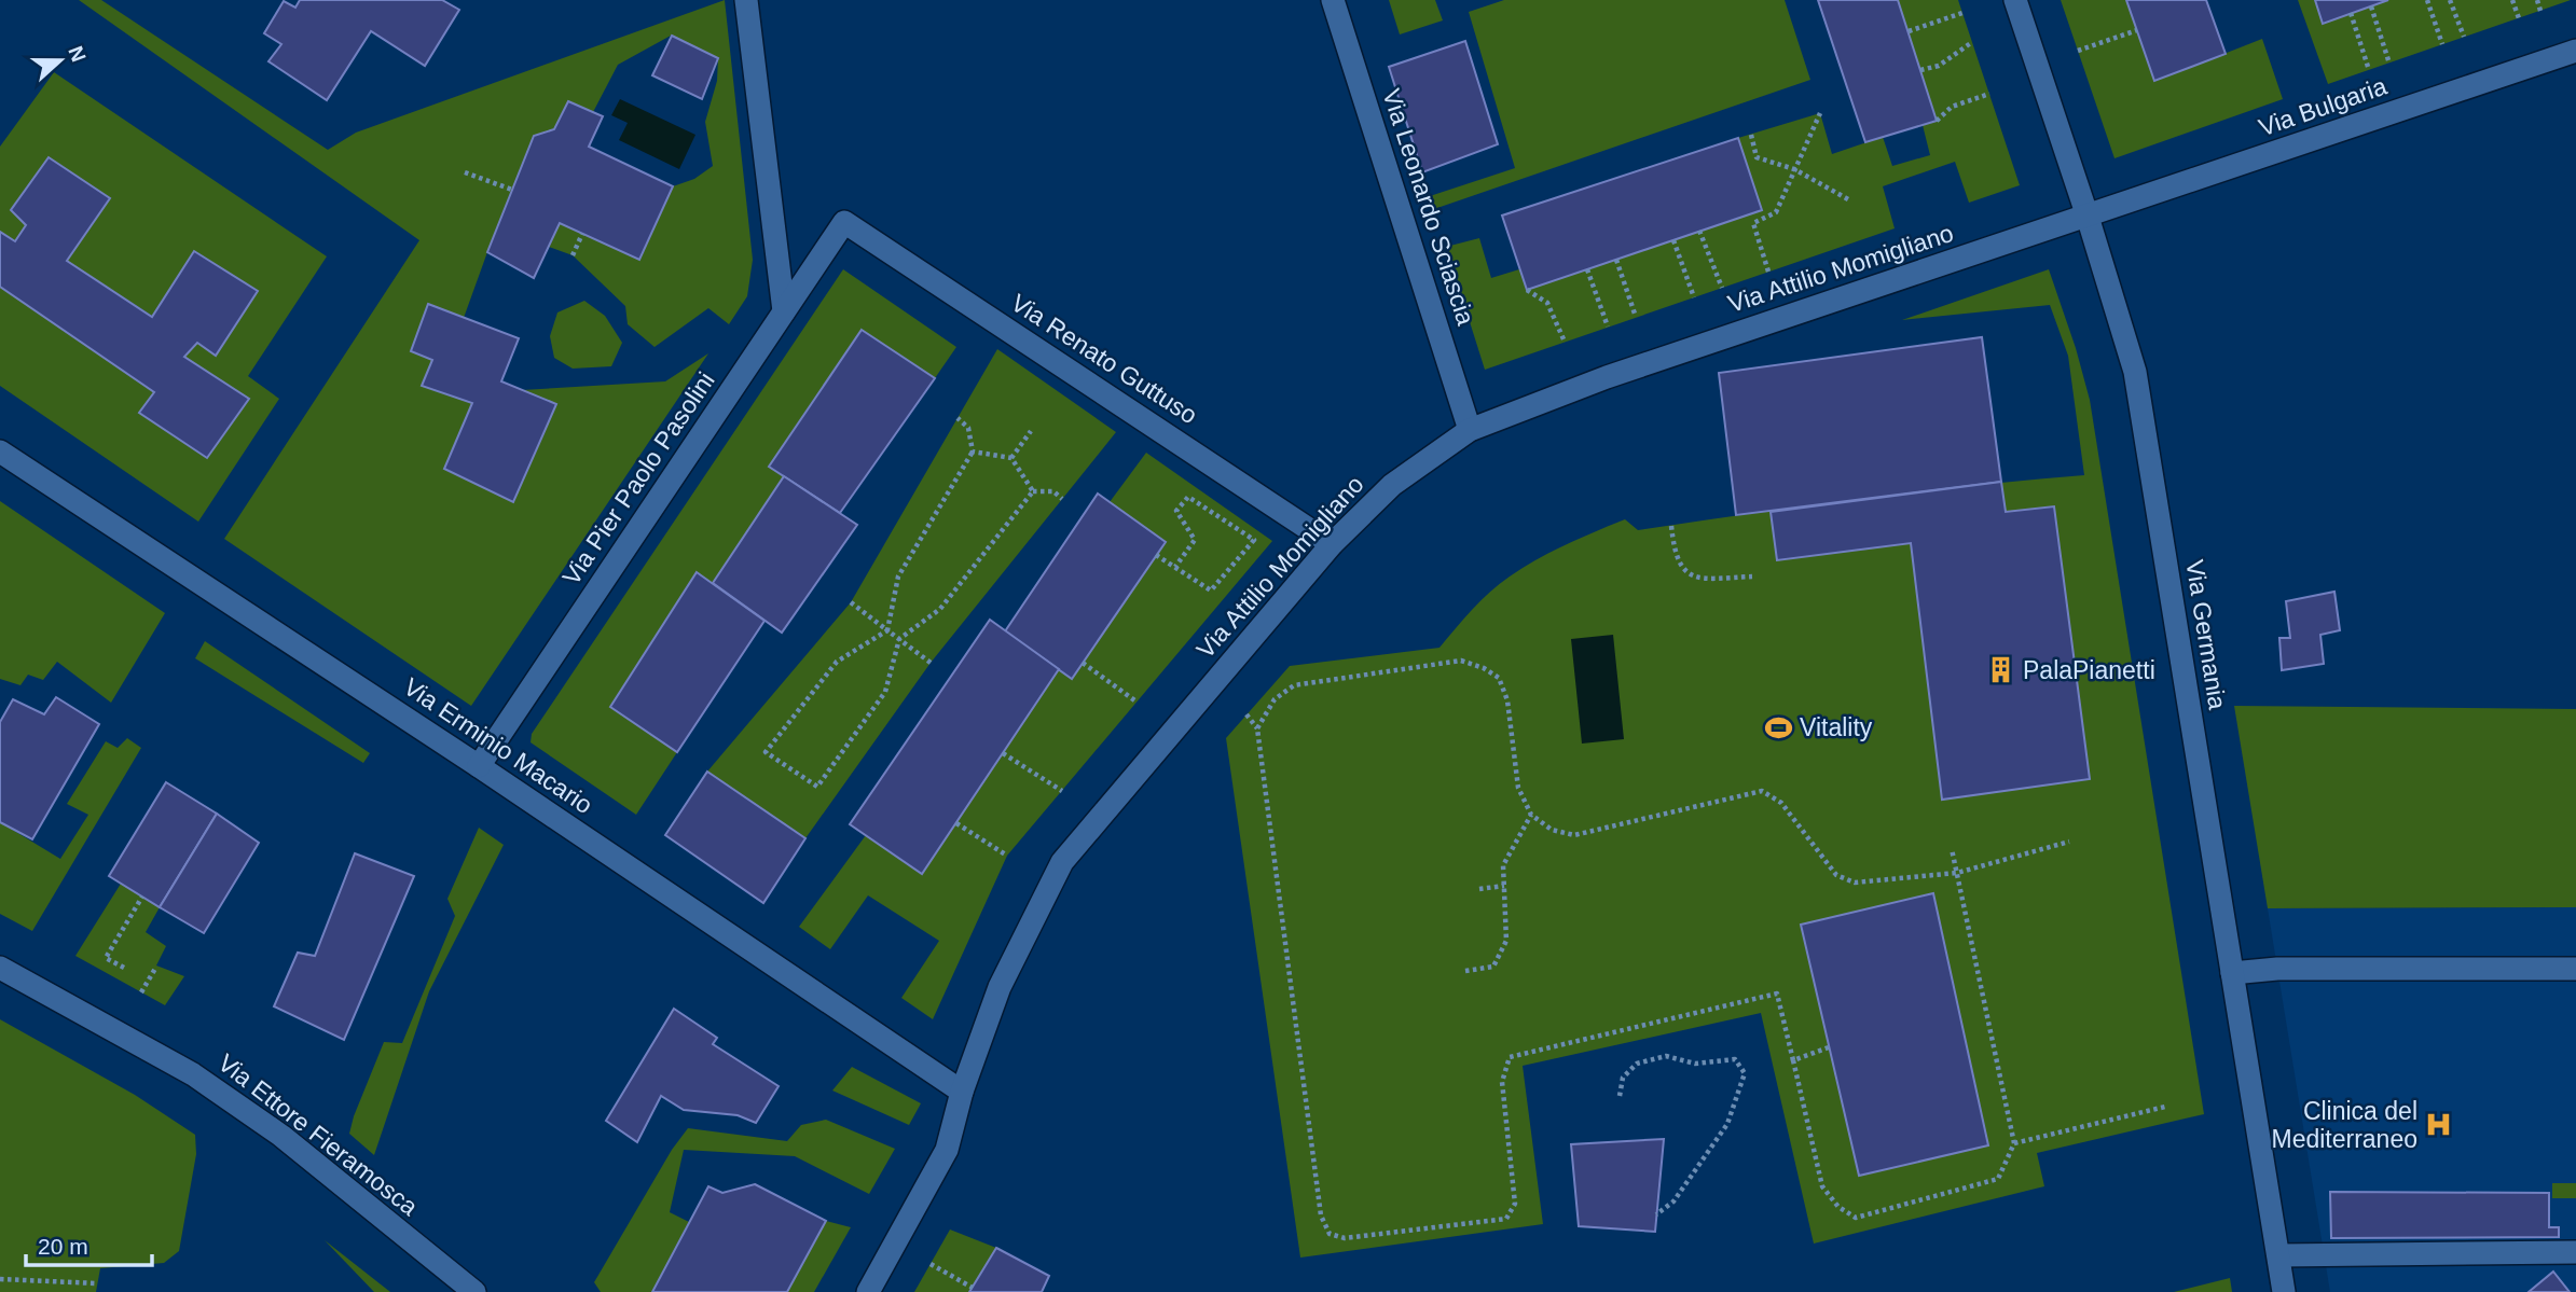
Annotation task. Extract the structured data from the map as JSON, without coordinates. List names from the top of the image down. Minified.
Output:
{"streets":{"street":["Via Bulgaria","Via Leonardo Sciascia","Via Attilio Momigliano","Via Renato Guttuso","Via Pier Paolo Pasolini","Via Germania","Via Erminio Macario","Via Ettore Fieramosca"]},"crossings":[["Via Bulgaria","Via Attilio Momigliano"],["Via Bulgaria","Via Germania"],["Via Leonardo Sciascia","Via Attilio Momigliano"],["Via Attilio Momigliano","Via Renato Guttuso"],["Via Attilio Momigliano","Via Germania"],["Via Attilio Momigliano","Via Erminio Macario"],["Via Renato Guttuso","Via Pier Paolo Pasolini"],["Via Pier Paolo Pasolini","Via Erminio Macario"]],"places":{"building":["PalaPianetti"],"sports":["Vitality"],"hospital":["Clinica del Mediterraneo"]},"scale_bar":"20 m","north":"right"}
